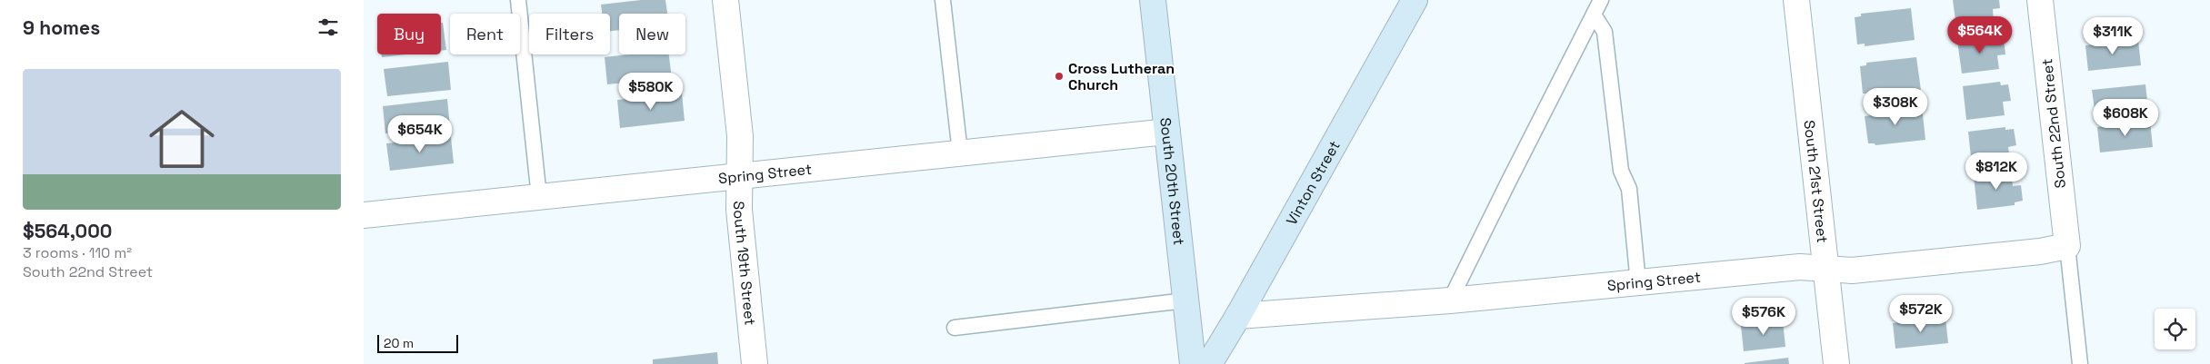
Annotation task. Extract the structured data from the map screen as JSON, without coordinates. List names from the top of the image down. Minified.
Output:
{"streets":{"main road":["South 20th Street","Vinton Street"],"street":["South 22nd Street","Spring Street","South 21st Street","South 19th Street"]},"crossings":[["South 22nd Street","Spring Street"],["Spring Street","South 21st Street"],["Spring Street","South 20th Street"],["Spring Street","Vinton Street"],["Spring Street","South 19th Street"]],"places":["Cross Lutheran Church"],"scale_bar":"20 m","page":{"heading":"9 homes","chip":["Buy","Rent","Filters","New"],"price":["$564K","$311K","$580K","$308K","$608K","$654K","$812K","$572K","$576K"],"list":[{"name":"$564,000","note":"3 rooms · 110 m² · South 22nd Street"}],"scale":"20 m"}}
